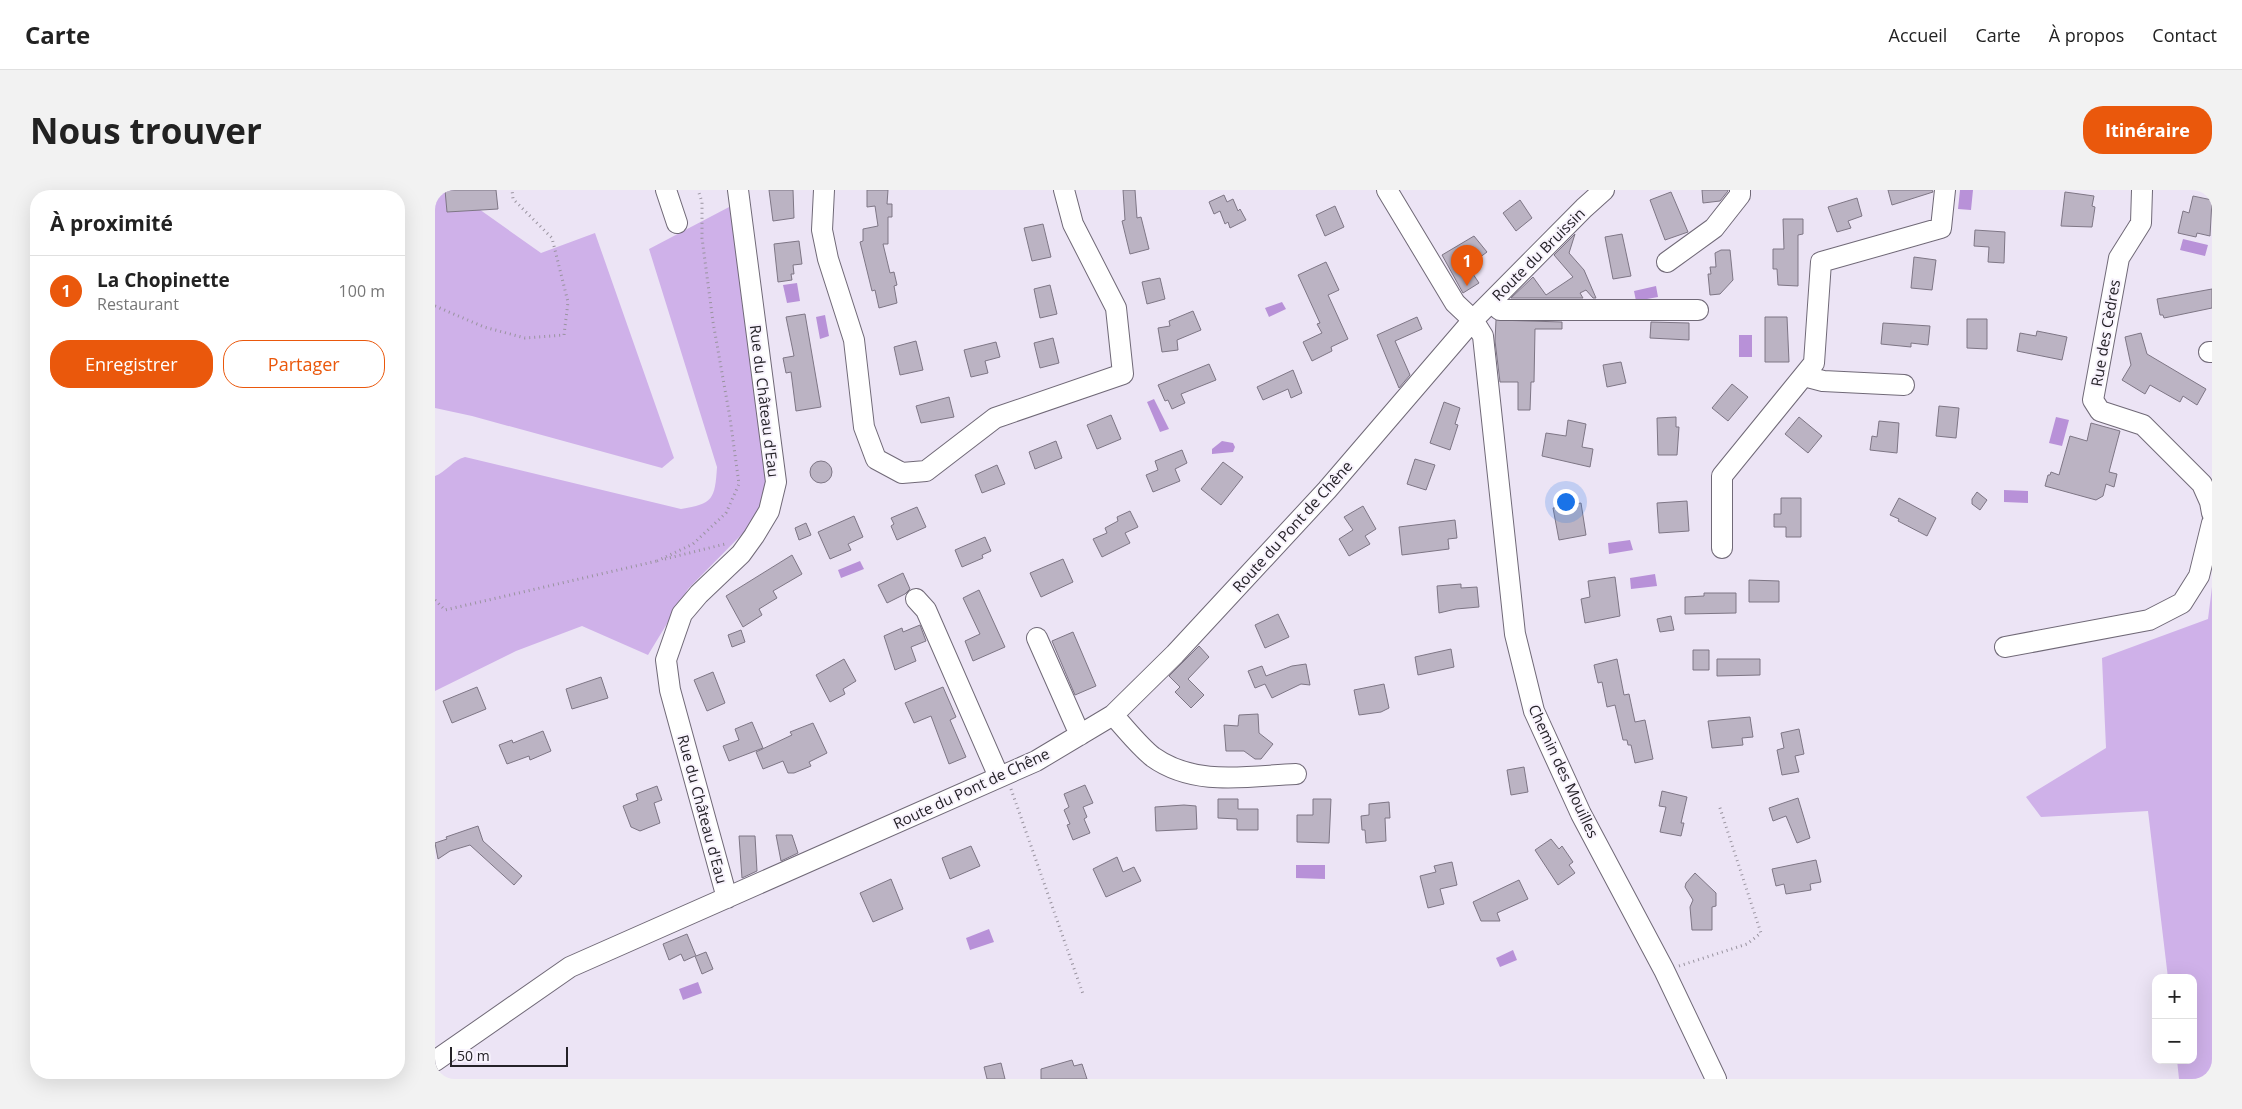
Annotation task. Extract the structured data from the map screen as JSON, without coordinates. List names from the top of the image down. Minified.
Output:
{"streets":{"street":["Route du Bruissin","Rue des Cèdres","Rue du Château d'Eau","Route du Pont de Chêne","Chemin des Mouilles"]},"crossings":[["Route du Bruissin","Route du Pont de Chêne"],["Route du Bruissin","Chemin des Mouilles"],["Rue du Château d'Eau","Route du Pont de Chêne"],["Route du Pont de Chêne","Chemin des Mouilles"]],"scale_bar":"50 m","page":{"header":"Carte","nav":["Accueil","Carte","À propos","Contact"],"buttons":["Itinéraire",["Enregistrer","Partager"]],"title":"Nous trouver","heading":"À proximité","pins":"1","list":[{"mark":"1","name":"La Chopinette","note":"Restaurant","value":"100 m"}],"map_buttons":["+","−"],"scale":"50 m"}}
